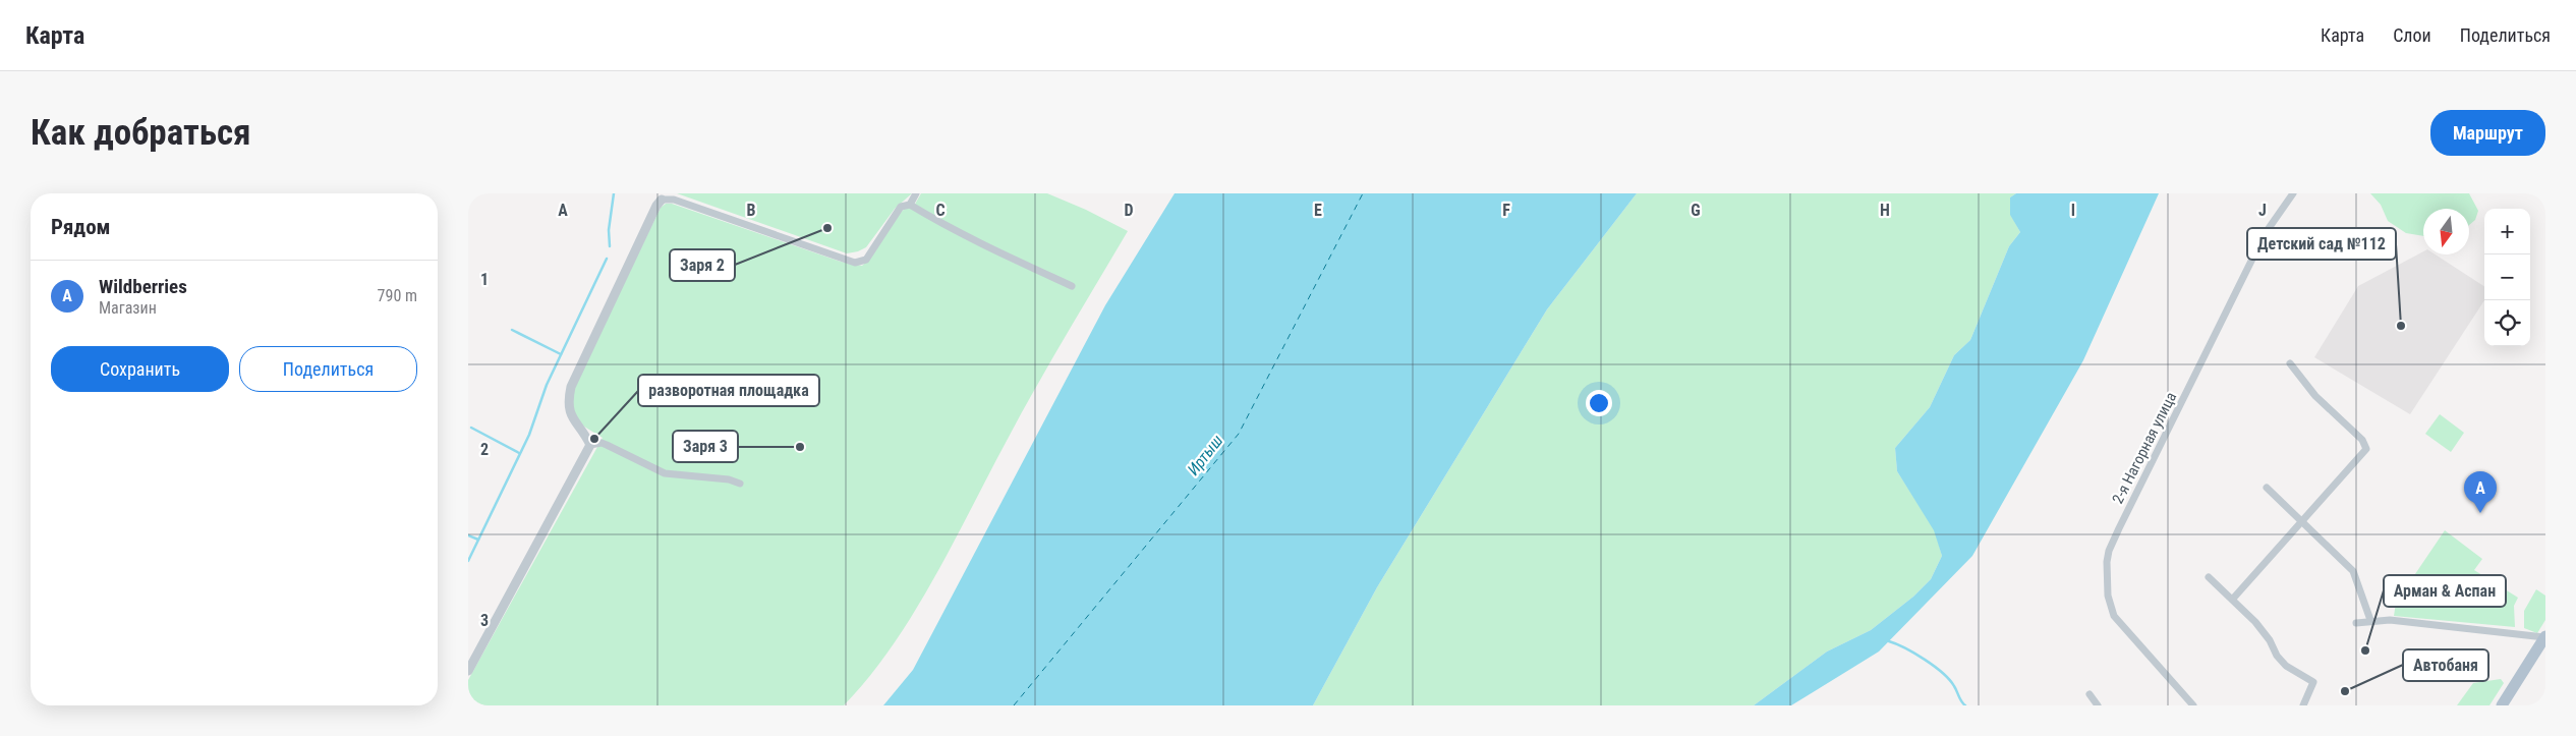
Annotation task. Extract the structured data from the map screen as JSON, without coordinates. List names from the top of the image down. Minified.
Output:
{"streets":{"street":["2-я Нагорная улица"]},"water":["Иртыш"],"places":["Заря 2","Детский сад №112","разворотная площадка","Заря 3","Арман & Аспан","Автобаня"],"north":"bottom","page":{"header":"Карта","nav":["Карта","Слои","Поделиться"],"buttons":["Маршрут",["Сохранить","Поделиться"]],"title":"Как добраться","heading":"Рядом","map_buttons":["+","−"],"list":[{"mark":"A","name":"Wildberries","note":"Магазин","value":"790 m"}],"pins":"A"},"grid":{"columns":["A","B","C","D","E","F","G","H","I","J"],"rows":["1","2","3"]}}
